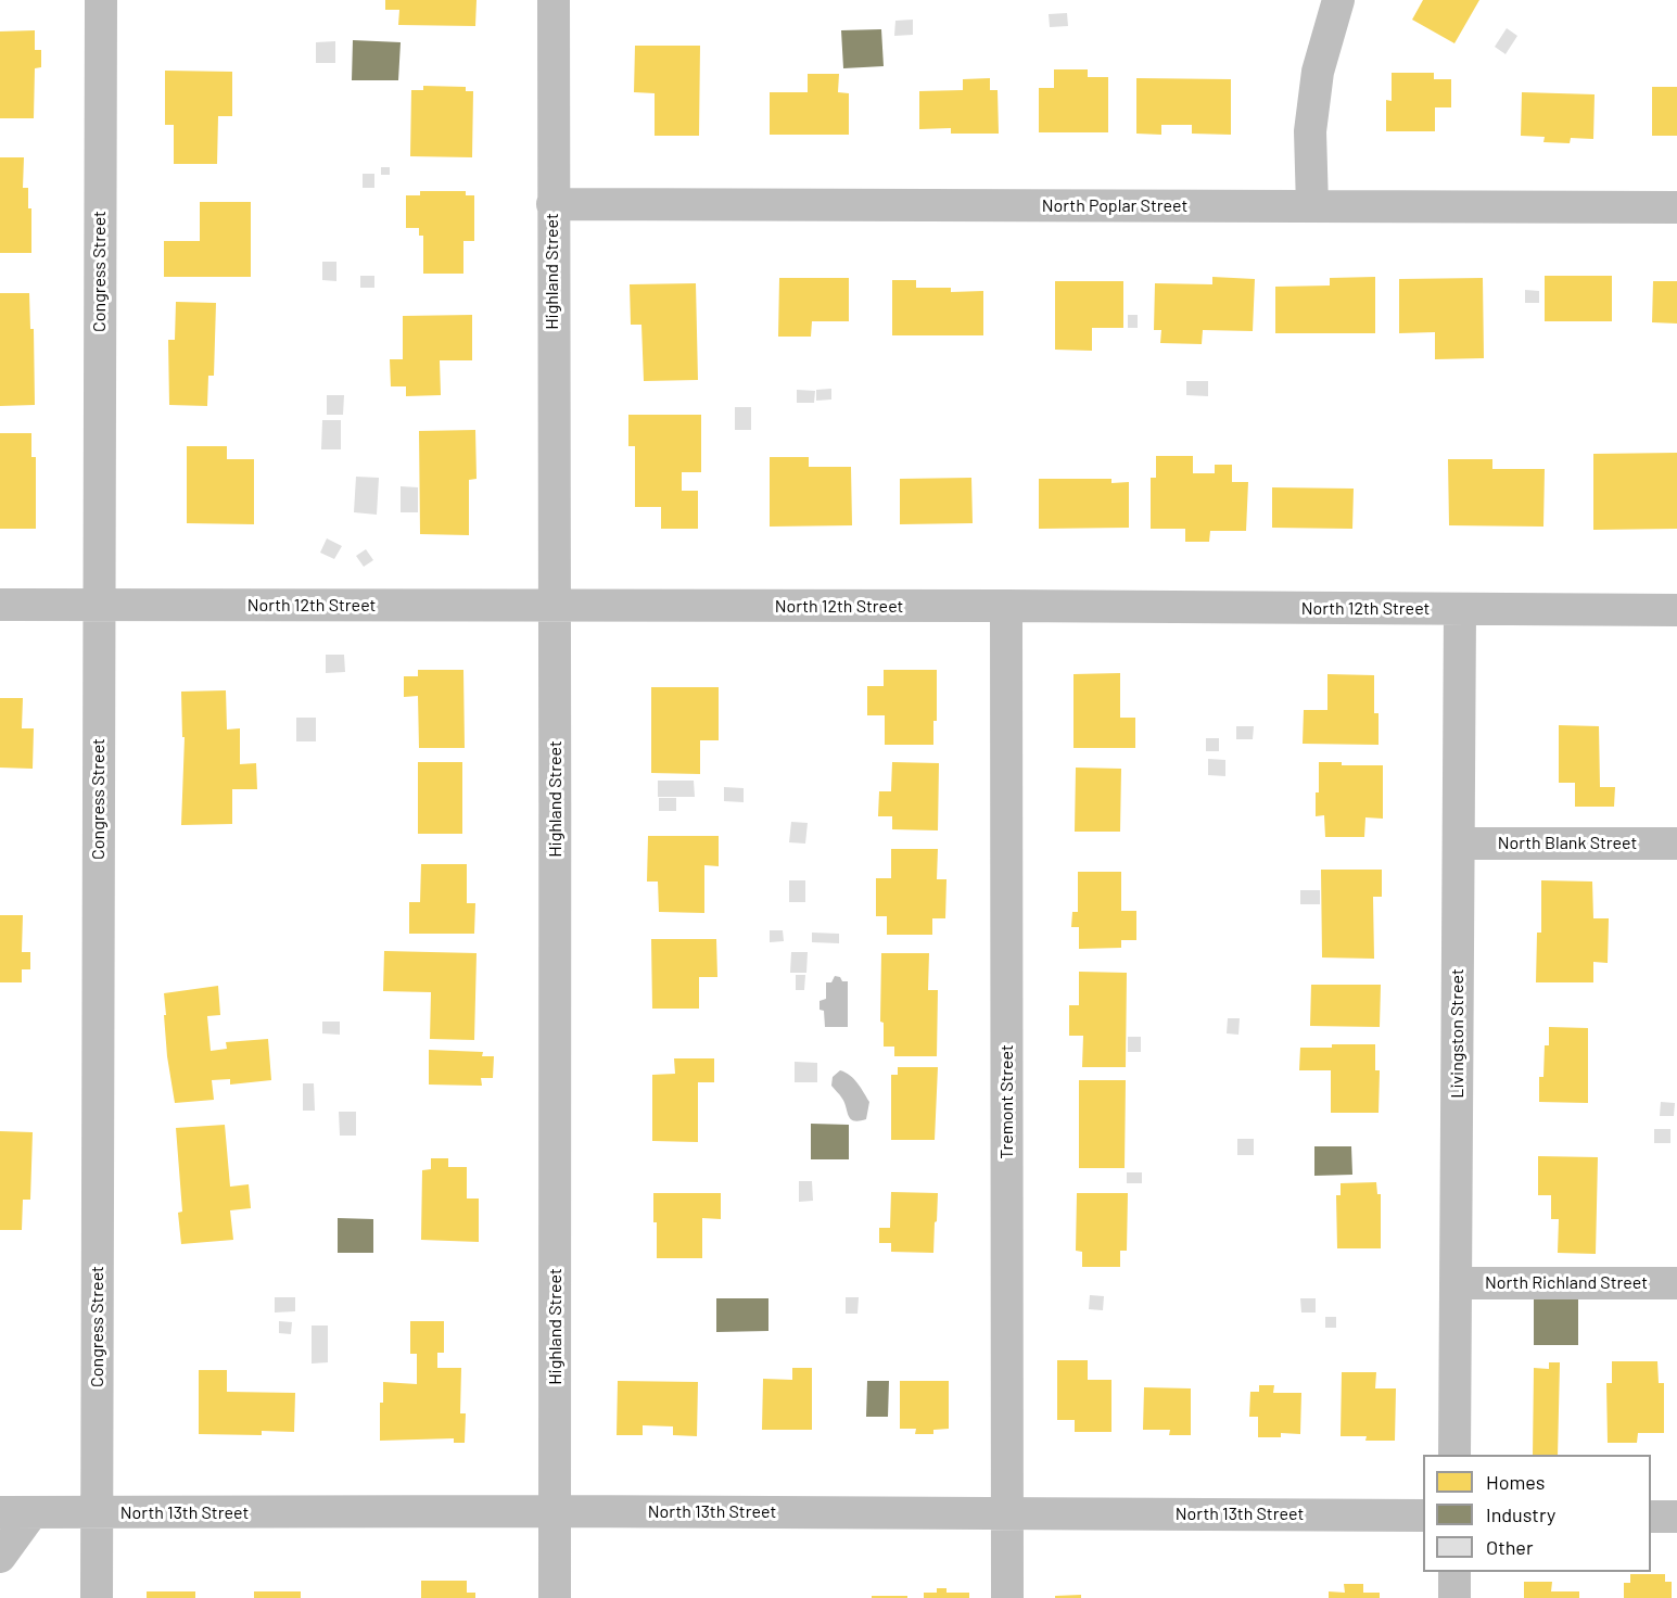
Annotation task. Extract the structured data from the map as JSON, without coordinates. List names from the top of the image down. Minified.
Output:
{"streets":{"street":["North Poplar Street","Congress Street","Highland Street","North 12th Street","North Blank Street","Livingston Street","Tremont Street","North Richland Street","North 13th Street"]},"crossings":[["North Poplar Street","Highland Street"],["Congress Street","North 12th Street"],["Congress Street","North 13th Street"],["Highland Street","North 12th Street"],["Highland Street","North 13th Street"],["North 12th Street","Livingston Street"],["North 12th Street","Tremont Street"],["North Blank Street","Livingston Street"],["Livingston Street","North Richland Street"],["Tremont Street","North 13th Street"]],"legend":["Homes","Industry","Other"]}
